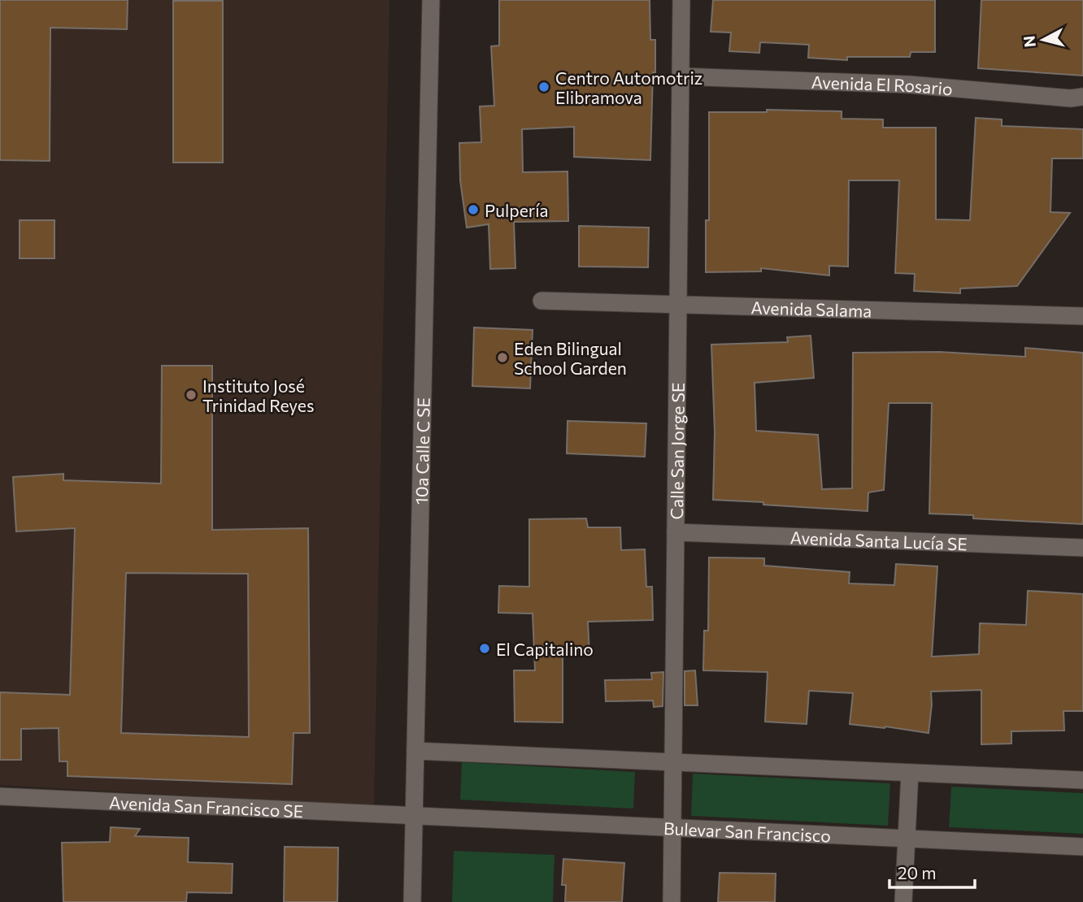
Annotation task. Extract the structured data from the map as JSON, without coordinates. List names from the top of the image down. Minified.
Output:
{"streets":{"street":["Avenida El Rosario","Avenida Salama","10a Calle C SE","Calle San Jorge SE","Avenida Santa Lucía SE","Avenida San Francisco SE","Bulevar San Francisco"]},"crossings":[["Avenida El Rosario","Calle San Jorge SE"],["Avenida Salama","Calle San Jorge SE"],["10a Calle C SE","Avenida San Francisco SE"],["10a Calle C SE","Bulevar San Francisco"],["Calle San Jorge SE","Avenida Santa Lucía SE"],["Calle San Jorge SE","Bulevar San Francisco"],["Avenida San Francisco SE","Bulevar San Francisco"]],"places":["Centro Automotriz Elibramova","Pulpería","Eden Bilingual School Garden","Instituto José Trinidad Reyes","El Capitalino"],"scale_bar":"20 m","north":"left"}
